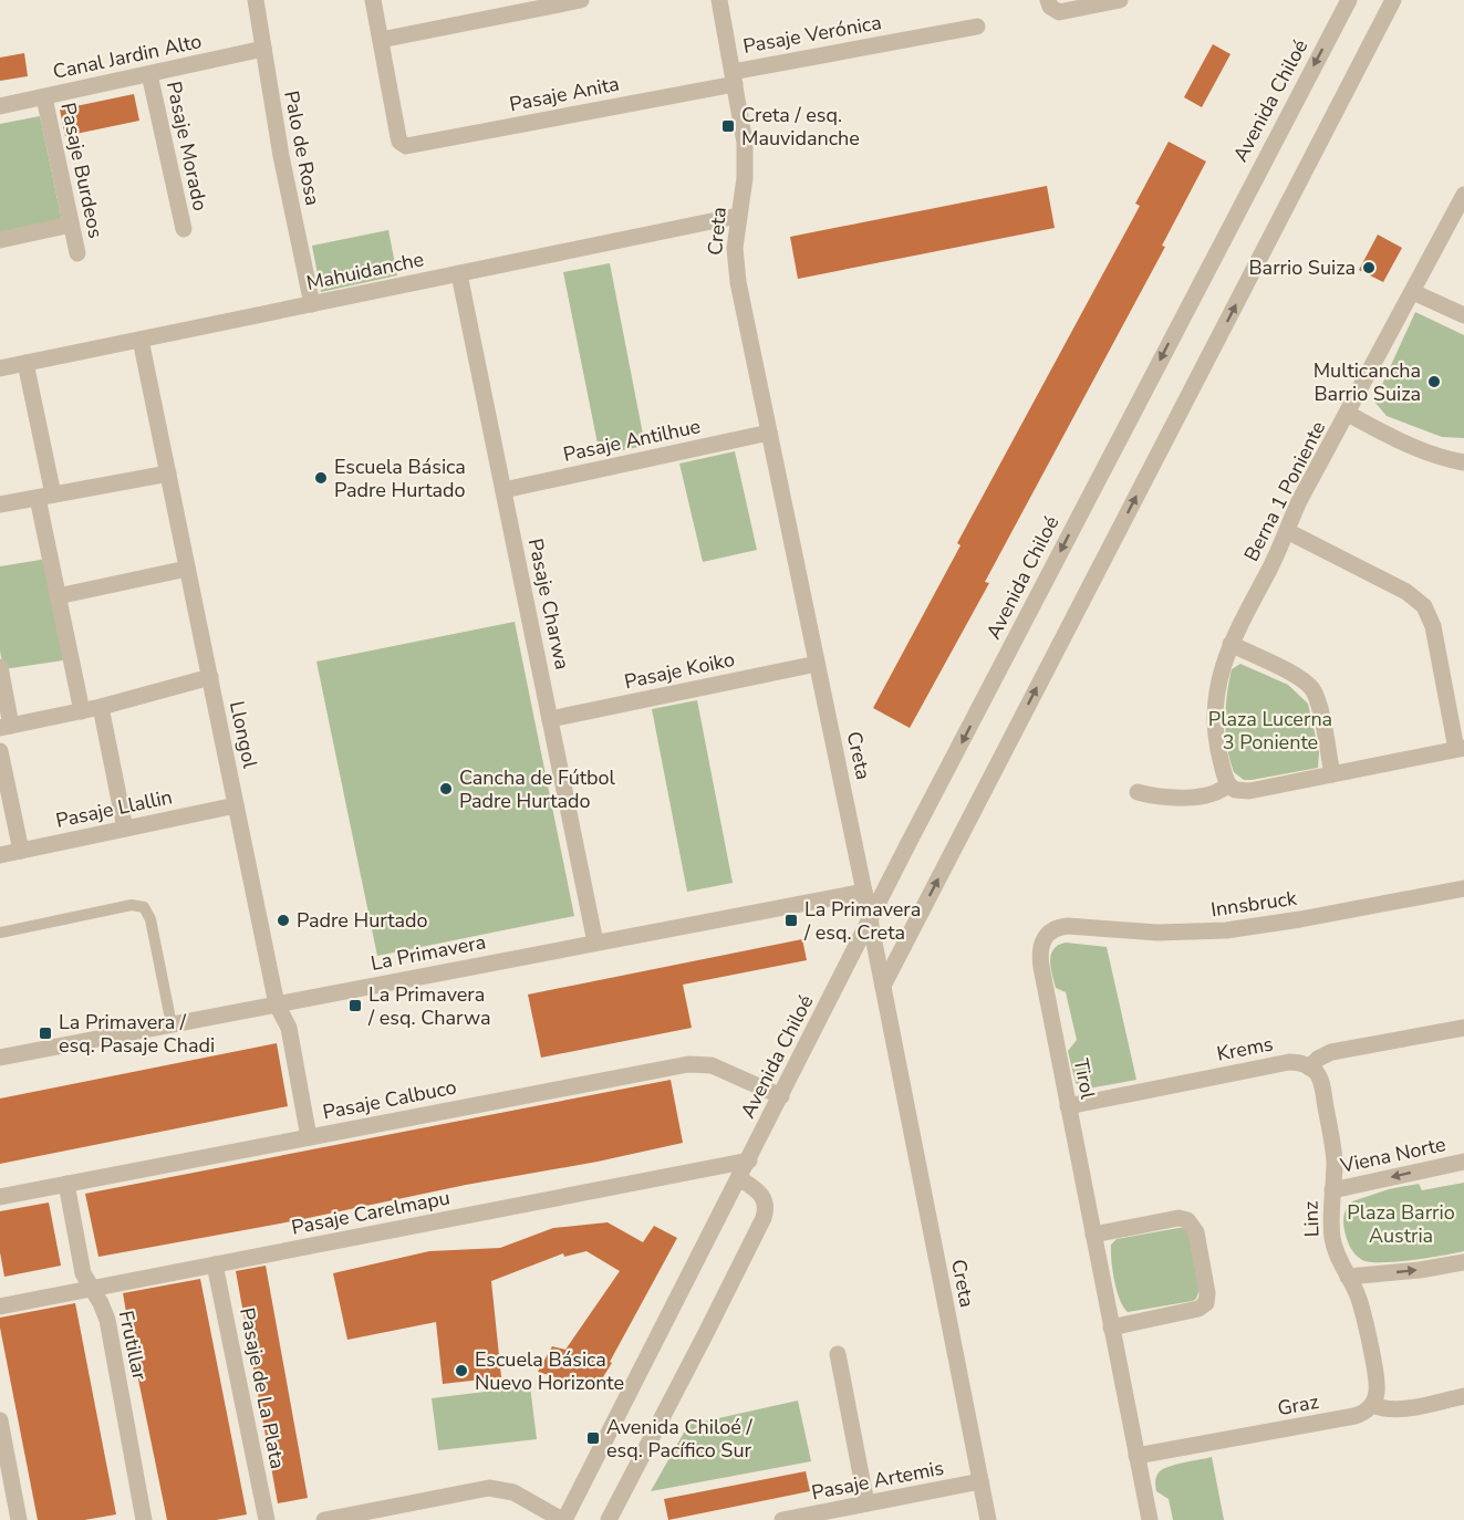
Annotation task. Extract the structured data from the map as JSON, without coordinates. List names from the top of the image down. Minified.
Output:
{"streets":{"street":["Pasaje Verónica","Canal Jardin Alto","Pasaje Anita","Avenida Chiloé","Pasaje Morado","Palo de Rosa","Pasaje Burdeos","Creta","Mahuidanche","Pasaje Antilhue","Berna 1 Poniente","Pasaje Charwa","Pasaje Koiko","Llongol","Pasaje Llallin","Innsbruck","La Primavera","Krems","Tirol","Pasaje Calbuco","Viena Norte","Pasaje Carelmapu","Linz","Frutillar","Pasaje de La Plata","Graz","Pasaje Artemis"]},"crossings":[["Pasaje Verónica","Pasaje Anita"],["Pasaje Verónica","Creta"],["Canal Jardin Alto","Pasaje Morado"],["Canal Jardin Alto","Palo de Rosa"],["Canal Jardin Alto","Pasaje Burdeos"],["Pasaje Anita","Creta"],["Avenida Chiloé","Creta"],["Avenida Chiloé","Pasaje Calbuco"],["Avenida Chiloé","Pasaje Carelmapu"],["Palo de Rosa","Mahuidanche"],["Creta","Mahuidanche"],["Creta","Pasaje Antilhue"],["Creta","Pasaje Koiko"],["Creta","La Primavera"],["Creta","Pasaje Artemis"],["Mahuidanche","Pasaje Charwa"],["Mahuidanche","Llongol"],["Pasaje Antilhue","Pasaje Charwa"],["Pasaje Charwa","Pasaje Koiko"],["Pasaje Charwa","La Primavera"],["Llongol","Pasaje Llallin"],["Llongol","La Primavera"],["Llongol","Pasaje Calbuco"],["Innsbruck","Tirol"],["Krems","Tirol"],["Krems","Linz"],["Tirol","Graz"],["Pasaje Calbuco","Frutillar"],["Viena Norte","Linz"],["Pasaje Carelmapu","Frutillar"],["Pasaje Carelmapu","Pasaje de La Plata"],["Linz","Graz"]],"parks":["Plaza Lucerna 3 Poniente","Plaza Barrio Austria"],"places":{"transit":["Creta / esq. Mauvidanche","La Primavera / esq. Creta","La Primavera / esq. Charwa","La Primavera / esq. Pasaje Chadi","Avenida Chiloé / esq. Pacífico Sur"],"other":["Barrio Suiza","Multicancha Barrio Suiza","Escuela Básica Padre Hurtado","Cancha de Fútbol Padre Hurtado","Padre Hurtado","Escuela Básica Nuevo Horizonte"]}}
